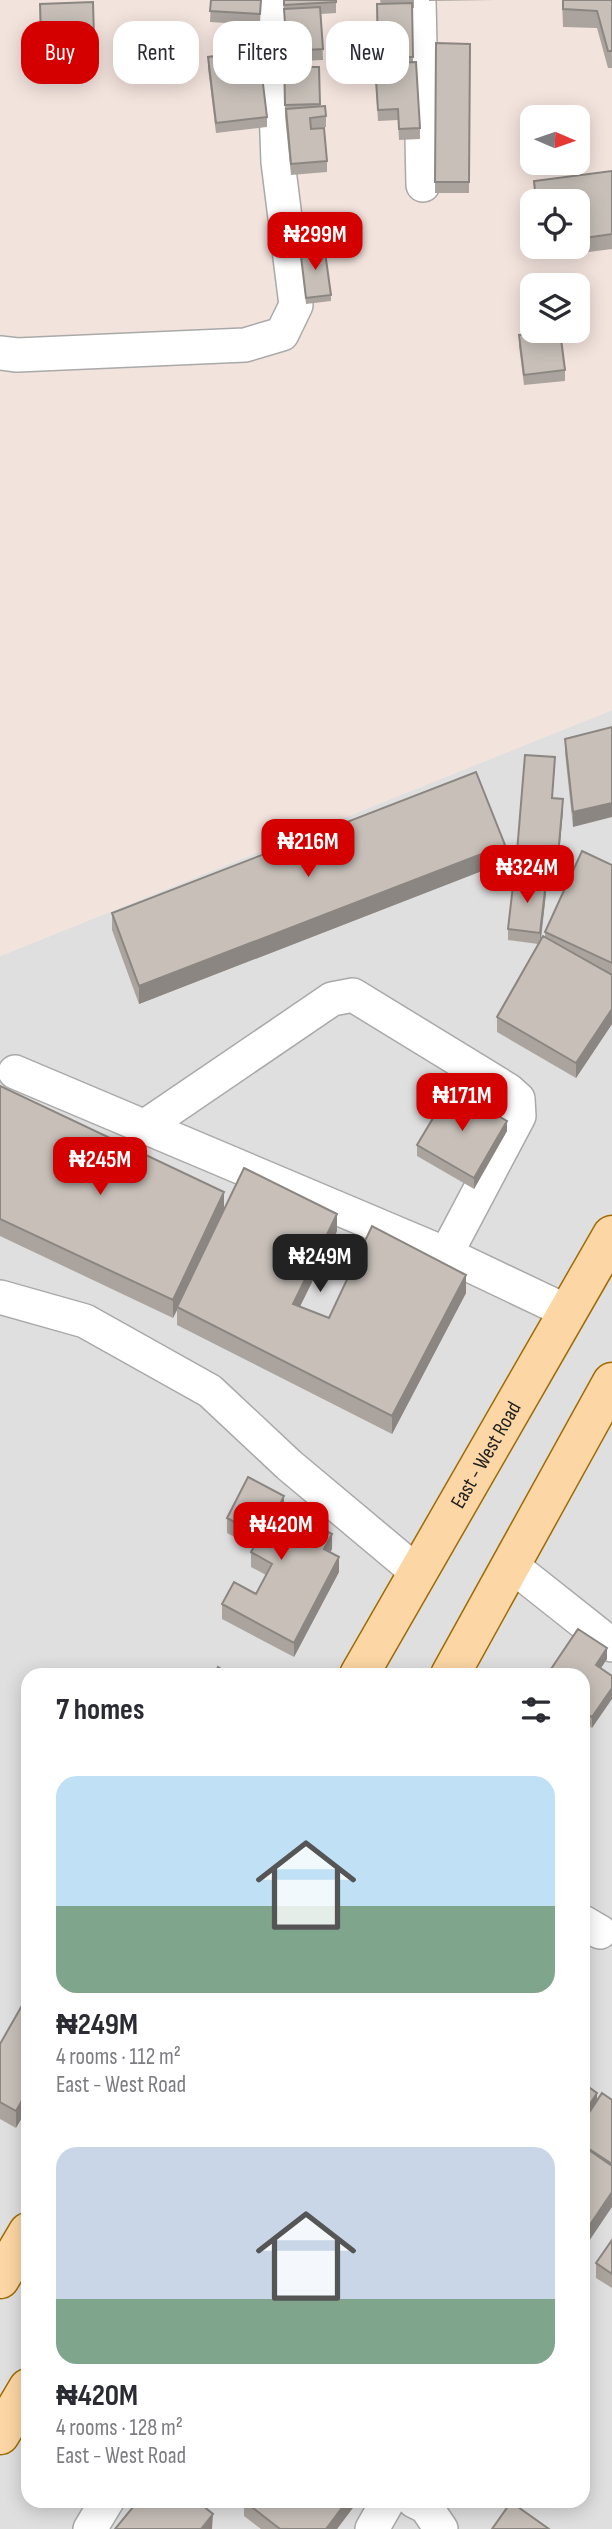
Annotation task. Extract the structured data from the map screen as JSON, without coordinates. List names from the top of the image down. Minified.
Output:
{"streets":{"main road":["East - West Road"]},"north":"right","page":{"chip":["Buy","Rent","Filters","New"],"price":["₦299M","₦216M","₦324M","₦171M","₦245M","₦249M","₦420M"],"heading":"7 homes","list":[{"name":"₦249M","note":"4 rooms · 112 m² · East - West Road"},{"name":"₦420M","note":"4 rooms · 128 m² · East - West Road"}]}}
